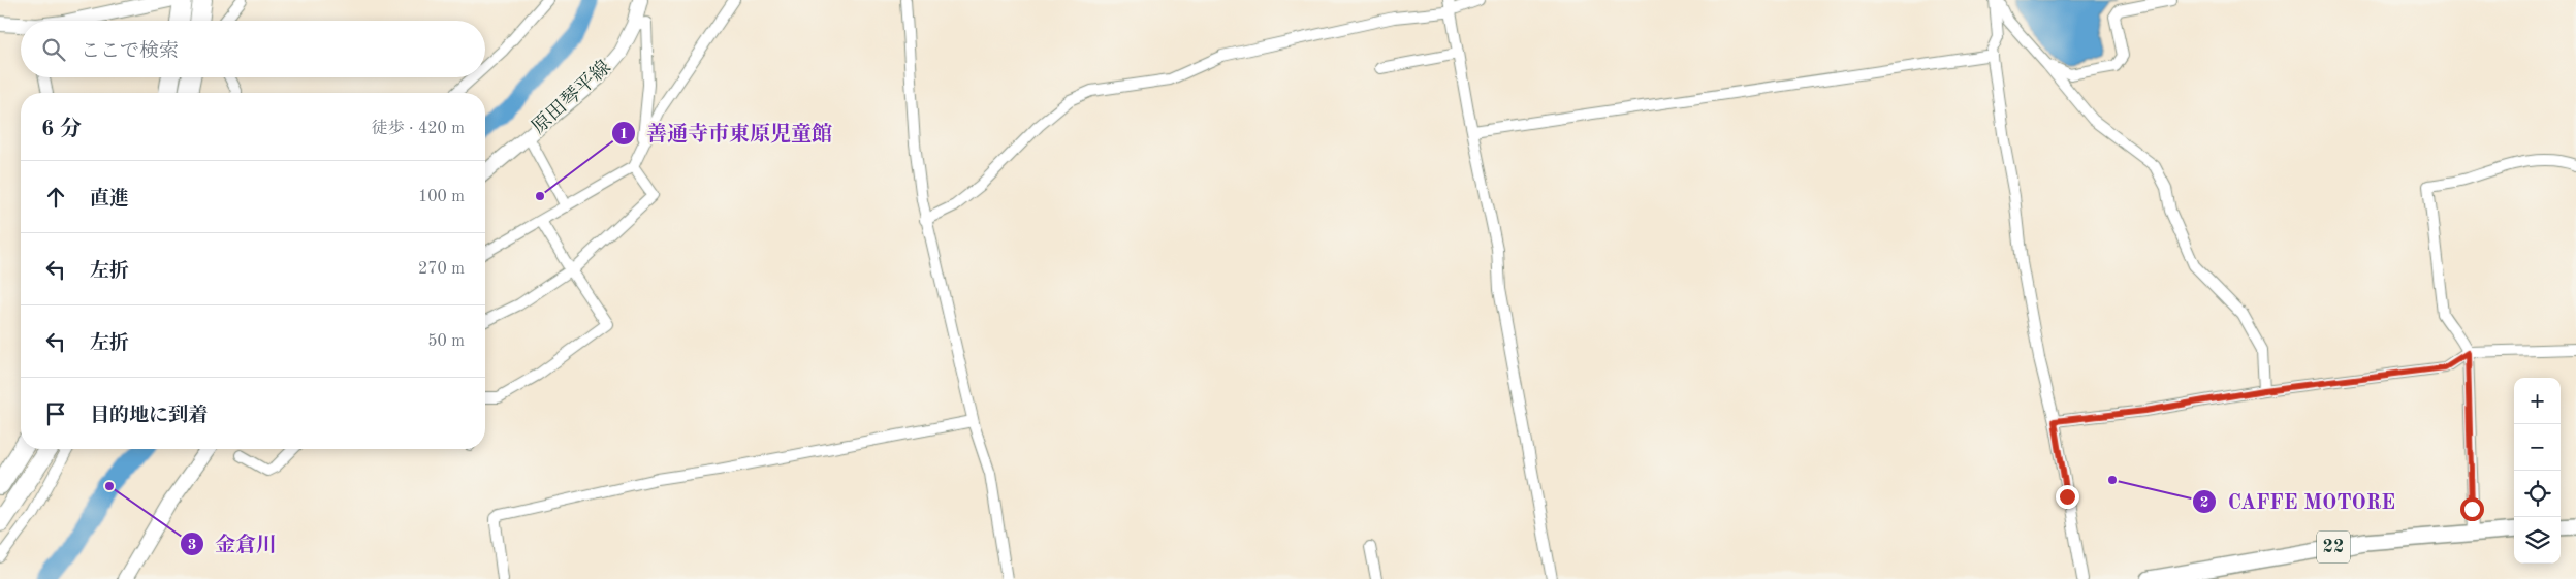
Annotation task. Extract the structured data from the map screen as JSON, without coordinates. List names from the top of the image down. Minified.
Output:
{"streets":{"main road":["原田琴平線","22"]},"places":["善通寺市東原児童館","CAFFE MOTORE","金倉川"],"page":{"search":"ここで検索","heading":["6 分","徒歩 · 420 m"],"list":[["直進","100 m"],["左折","270 m"],["左折","50 m"],"目的地に到着"],"map_buttons":["+","−"]}}
